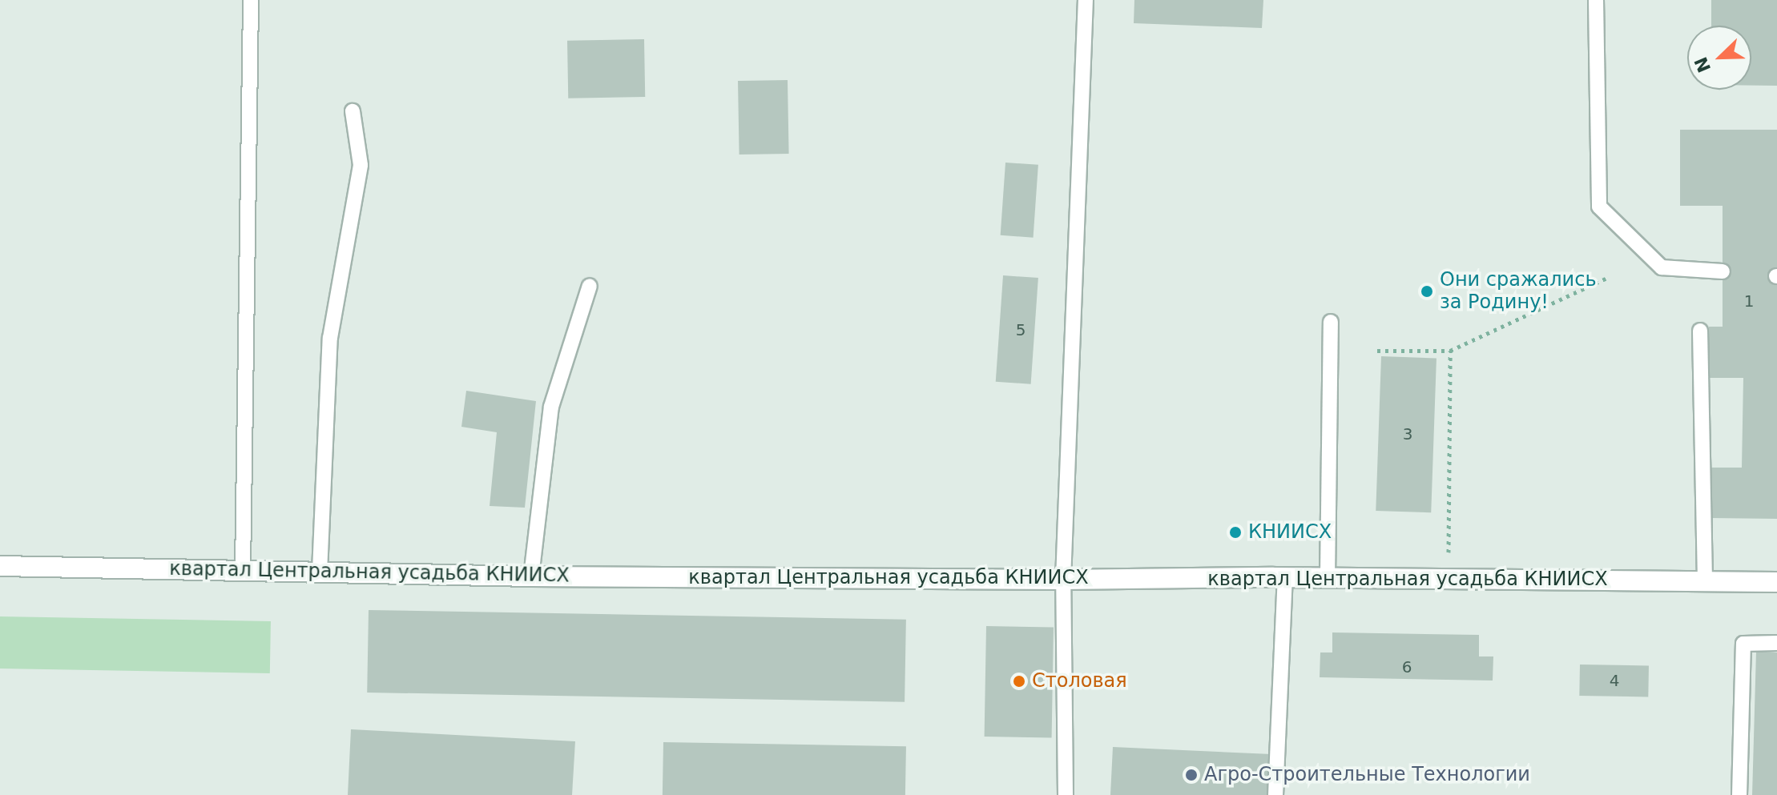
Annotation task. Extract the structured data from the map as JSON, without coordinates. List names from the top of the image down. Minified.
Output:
{"streets":{"street":["квартал Центральная усадьба КНИИСХ"]},"places":["Они сражались за Родину!","КНИИСХ","Столовая","Агро-Строительные Технологии"],"house_numbers":["1","5","3","6","4"],"north":"bottom left"}
